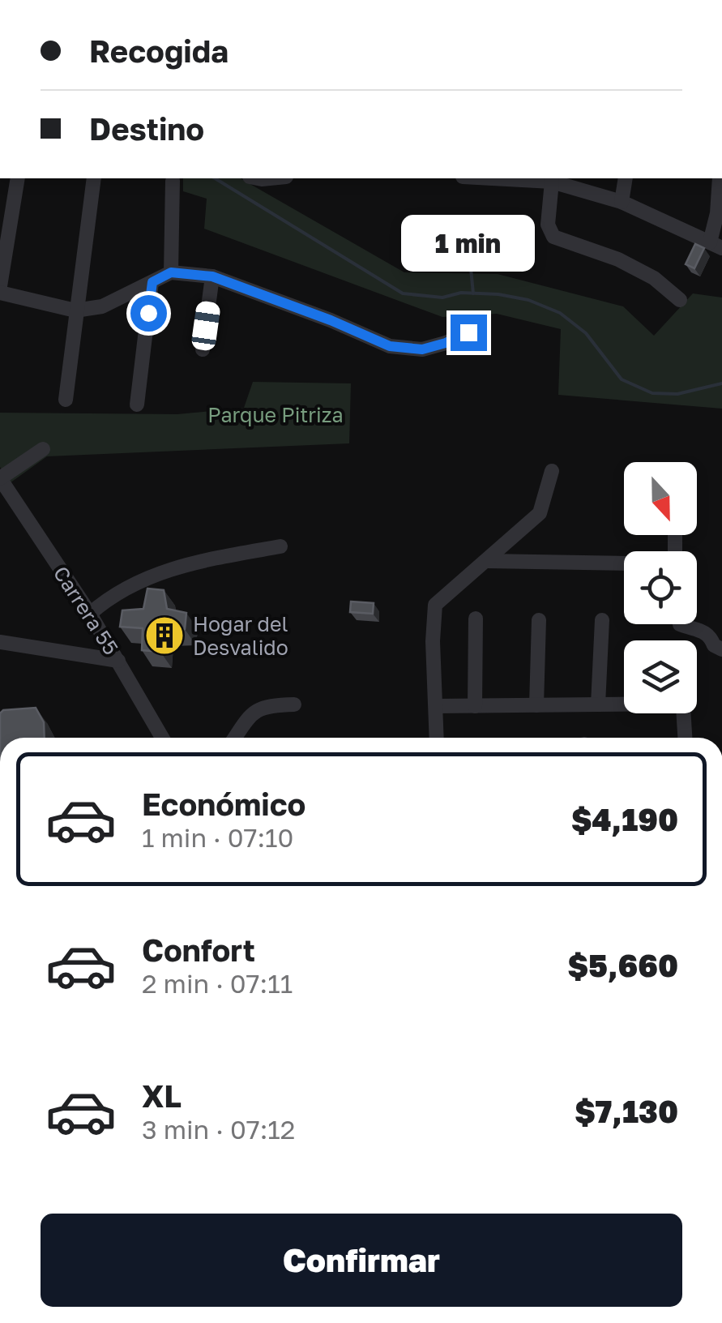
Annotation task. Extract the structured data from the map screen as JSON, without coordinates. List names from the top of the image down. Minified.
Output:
{"streets":{"street":["Carrera 55"]},"parks":["Parque Pitriza"],"places":{"building":["Hogar del Desvalido"]},"north":"bottom","page":{"banner":["Recogida","Destino"],"bubble":"1 min","list":[{"name":"Económico","note":"1 min · 07:10","value":"$4,190"},{"name":"Confort","note":"2 min · 07:11","value":"$5,660"},{"name":"XL","note":"3 min · 07:12","value":"$7,130"}],"buttons":"Confirmar"}}
